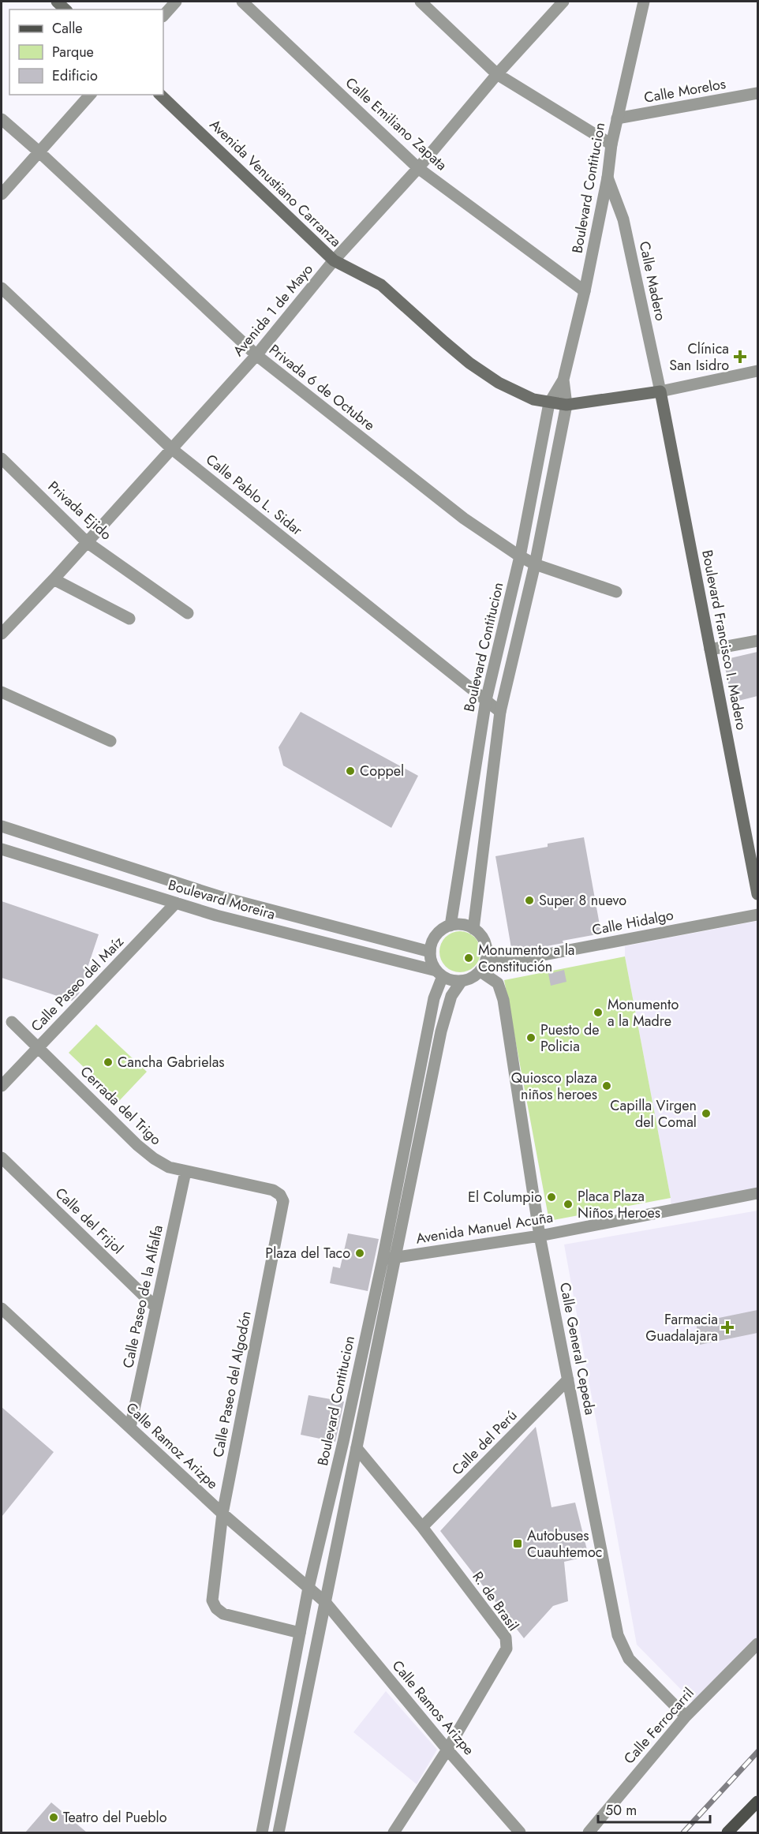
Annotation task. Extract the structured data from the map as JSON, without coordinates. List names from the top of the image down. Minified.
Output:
{"streets":{"main road":["Avenida Venustiano Carranza","Boulevard Francisco I. Madero"],"street":["Calle Morelos","Calle Emiliano Zapata","Boulevard Contitucion","Calle Madero","Avenida 1 de Mayo","Privada 6 de Octubre","Calle Pablo L. Sidar","Privada Ejido","Boulevard Moreira","Calle Hidalgo","Calle Paseo del Maíz","Cerrada del Trigo","Calle del Frijol","Avenida Manuel Acuña","Calle Paseo de la Alfalfa","Calle General Cepeda","Calle Paseo del Algodón","Calle del Perú","Calle Ramoz Arizpe","R. de Brasil","Calle Ramos Arizpe","Calle Ferrocarril"]},"crossings":[["Calle Morelos","Boulevard Contitucion"],["Calle Emiliano Zapata","Boulevard Contitucion"],["Calle Emiliano Zapata","Avenida 1 de Mayo"],["Avenida Venustiano Carranza","Boulevard Contitucion"],["Avenida Venustiano Carranza","Calle Madero"],["Avenida Venustiano Carranza","Avenida 1 de Mayo"],["Avenida Venustiano Carranza","Boulevard Francisco I. Madero"],["Boulevard Contitucion","Calle Madero"],["Boulevard Contitucion","Privada 6 de Octubre"],["Boulevard Contitucion","Calle Pablo L. Sidar"],["Boulevard Contitucion","Boulevard Moreira"],["Boulevard Contitucion","Calle Hidalgo"],["Boulevard Contitucion","Avenida Manuel Acuña"],["Boulevard Contitucion","Calle General Cepeda"],["Boulevard Contitucion","Calle Paseo del Algodón"],["Boulevard Contitucion","Calle Ramoz Arizpe"],["Boulevard Contitucion","R. de Brasil"],["Boulevard Contitucion","Calle Ramos Arizpe"],["Calle Madero","Boulevard Francisco I. Madero"],["Avenida 1 de Mayo","Privada 6 de Octubre"],["Avenida 1 de Mayo","Calle Pablo L. Sidar"],["Avenida 1 de Mayo","Privada Ejido"],["Boulevard Moreira","Calle Hidalgo"],["Boulevard Moreira","Calle Paseo del Maíz"],["Boulevard Moreira","Calle General Cepeda"],["Calle Hidalgo","Calle General Cepeda"],["Calle Paseo del Maíz","Cerrada del Trigo"],["Cerrada del Trigo","Calle Paseo de la Alfalfa"],["Cerrada del Trigo","Calle Paseo del Algodón"],["Calle del Frijol","Calle Paseo de la Alfalfa"],["Avenida Manuel Acuña","Calle General Cepeda"],["Calle Paseo de la Alfalfa","Calle Ramoz Arizpe"],["Calle General Cepeda","Calle del Perú"],["Calle General Cepeda","Calle Ferrocarril"],["Calle Paseo del Algodón","Calle Ramoz Arizpe"],["Calle del Perú","R. de Brasil"],["Calle Ramoz Arizpe","Calle Ramos Arizpe"],["R. de Brasil","Calle Ramos Arizpe"]],"places":{"health":["Clínica San Isidro","Farmacia Guadalajara"],"other":["Coppel","Super 8 nuevo","Monumento a la Constitución","Monumento a la Madre","Puesto de Policia","Cancha Gabrielas","Quiosco plaza niños heroes","Capilla Virgen del Comal","El Columpio","Placa Plaza Niños Heroes","Plaza del Taco","Teatro del Pueblo"],"transit":["Autobuses Cuauhtemoc"]},"legend":["Calle","Parque","Edificio"],"scale_bar":"50 m"}
